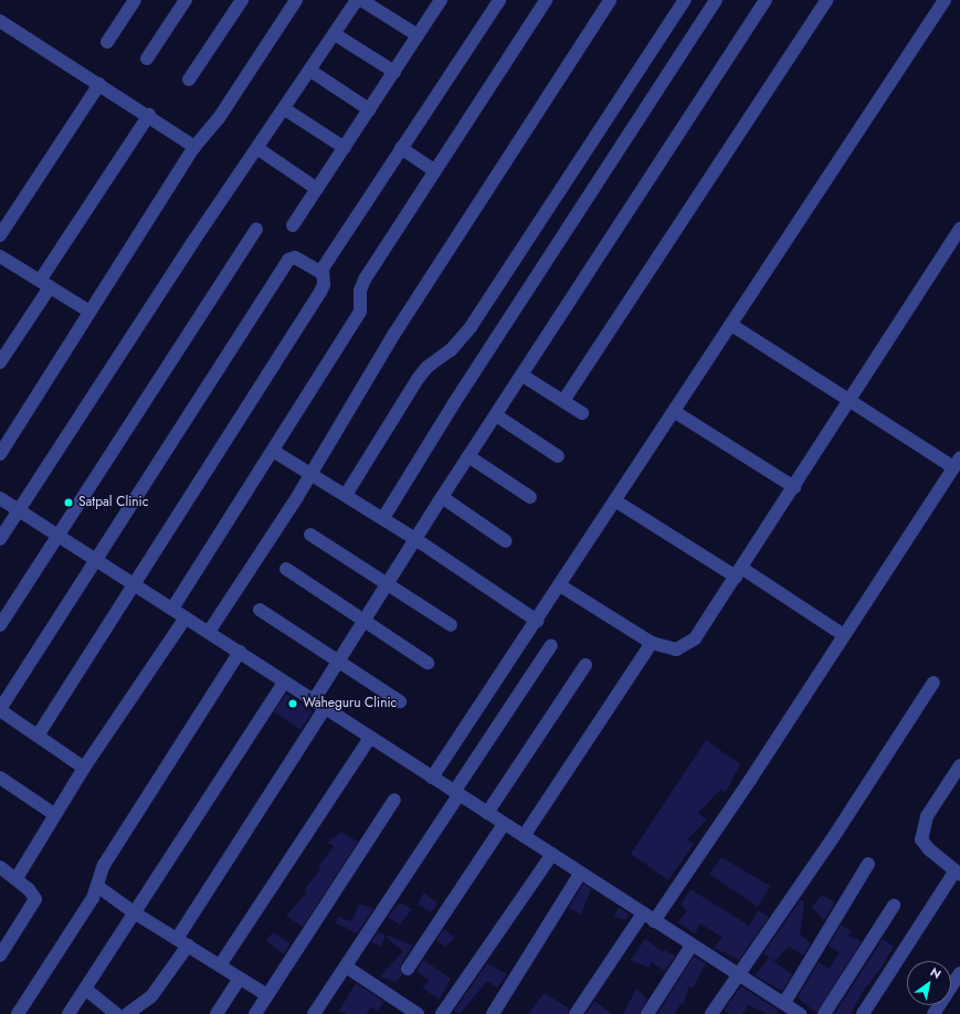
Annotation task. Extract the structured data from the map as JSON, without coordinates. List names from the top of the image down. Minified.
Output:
{"places":["Satpal Clinic","Waheguru Clinic"],"north":"top right"}
